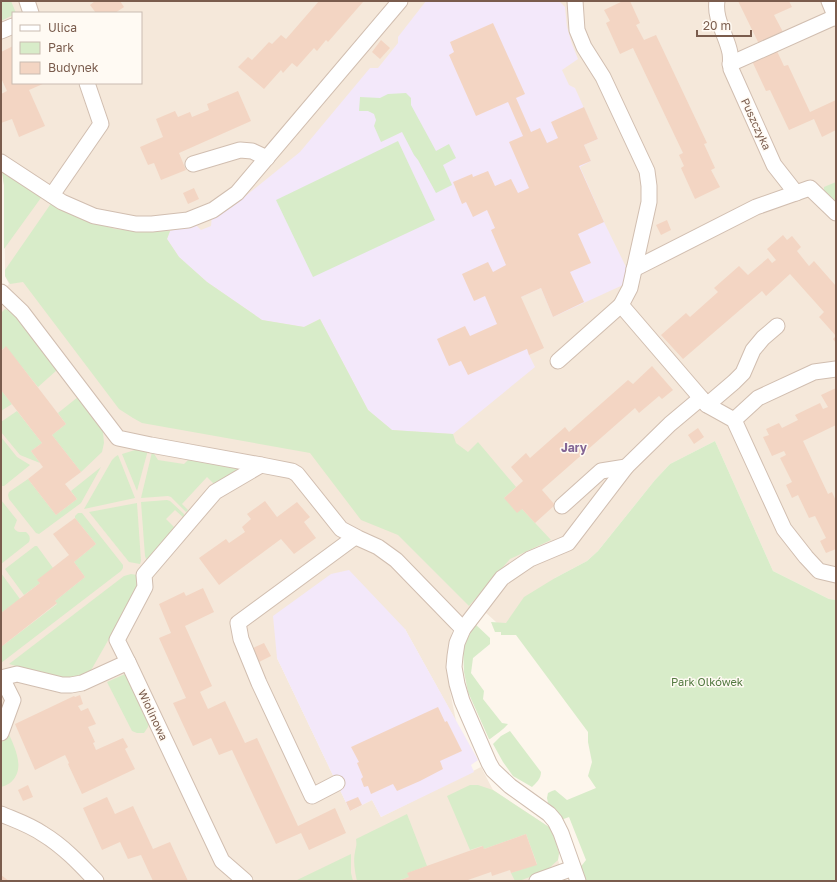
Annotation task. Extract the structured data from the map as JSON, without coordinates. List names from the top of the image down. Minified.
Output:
{"streets":{"street":["Puszczyka","Wiolinowa"]},"districts":["Jary"],"parks":["Park Olkówek"],"legend":["Ulica","Park","Budynek"],"scale_bar":"20 m"}
